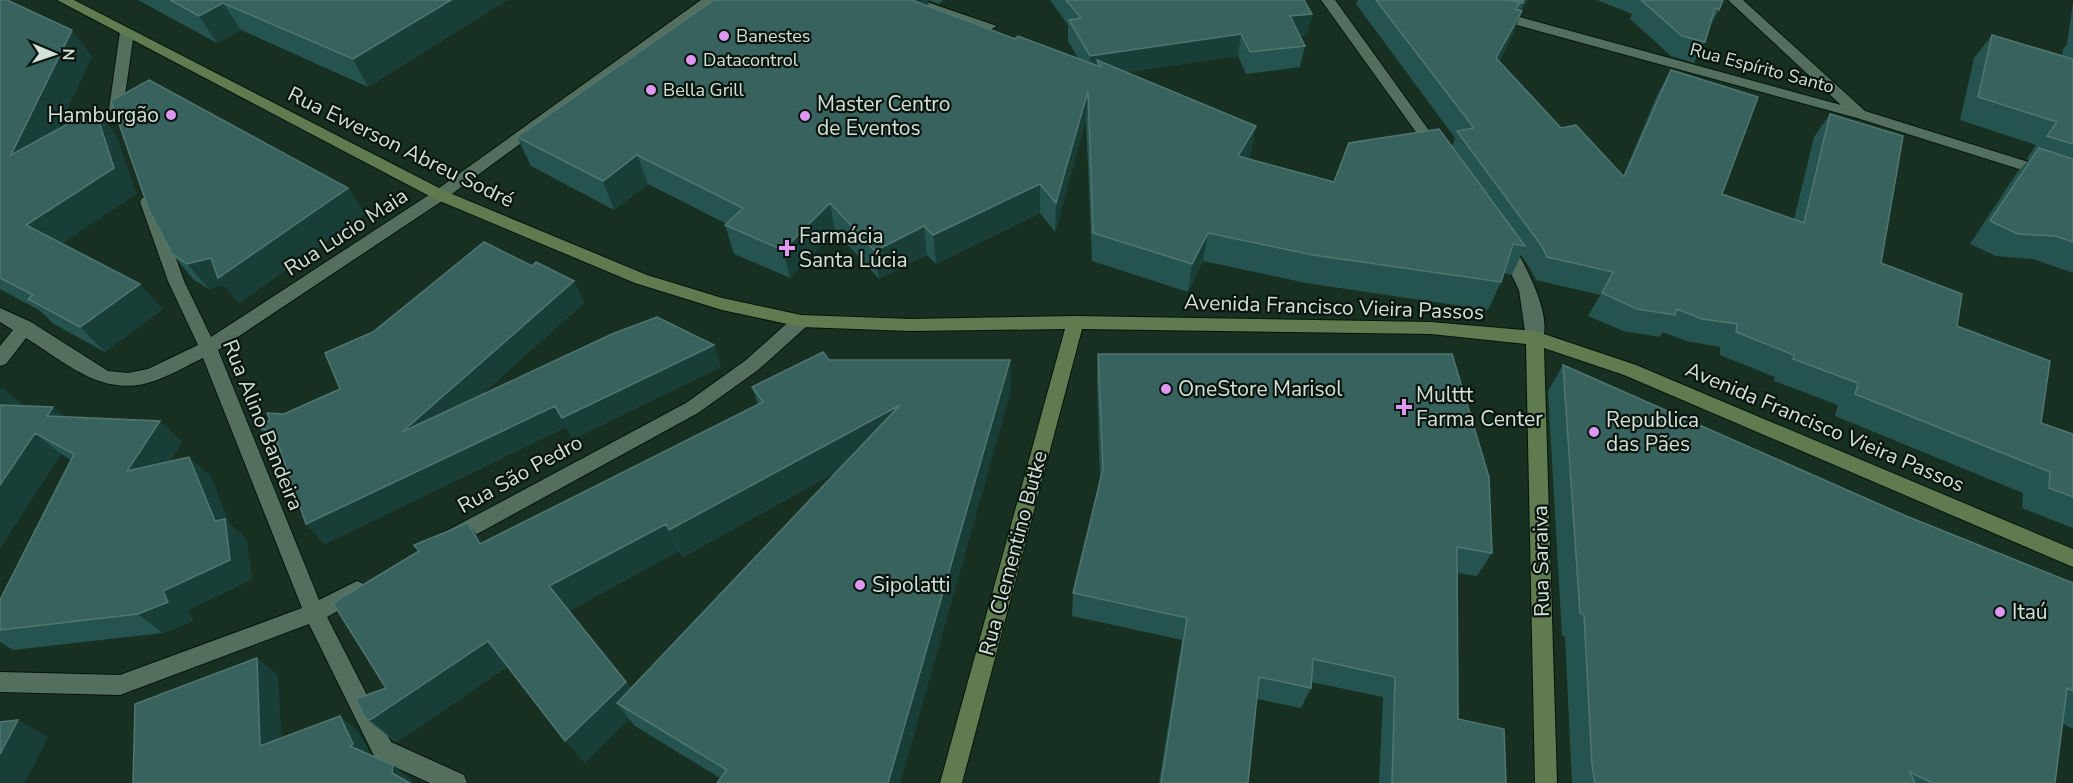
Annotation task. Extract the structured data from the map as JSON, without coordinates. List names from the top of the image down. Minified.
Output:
{"streets":{"main road":["Rua Ewerson Abreu Sodré","Avenida Francisco Vieira Passos","Rua Clementino Butke","Rua Saraiva"],"street":["Rua Espírito Santo","Rua Lucio Maia","Rua Alino Bandeira","Rua São Pedro"]},"crossings":[["Rua Ewerson Abreu Sodré","Rua Lucio Maia"],["Rua Ewerson Abreu Sodré","Avenida Francisco Vieira Passos"],["Rua Ewerson Abreu Sodré","Rua São Pedro"],["Rua Lucio Maia","Rua Alino Bandeira"],["Avenida Francisco Vieira Passos","Rua São Pedro"],["Avenida Francisco Vieira Passos","Rua Clementino Butke"],["Avenida Francisco Vieira Passos","Rua Saraiva"]],"places":{"other":["Banestes","Datacontrol","Bella Grill","Hamburgão","Master Centro de Eventos","OneStore Marisol","Republica das Pães","Sipolatti","Itaú"],"health":["Farmácia Santa Lúcia","Multtt Farma Center"]},"north":"right"}
